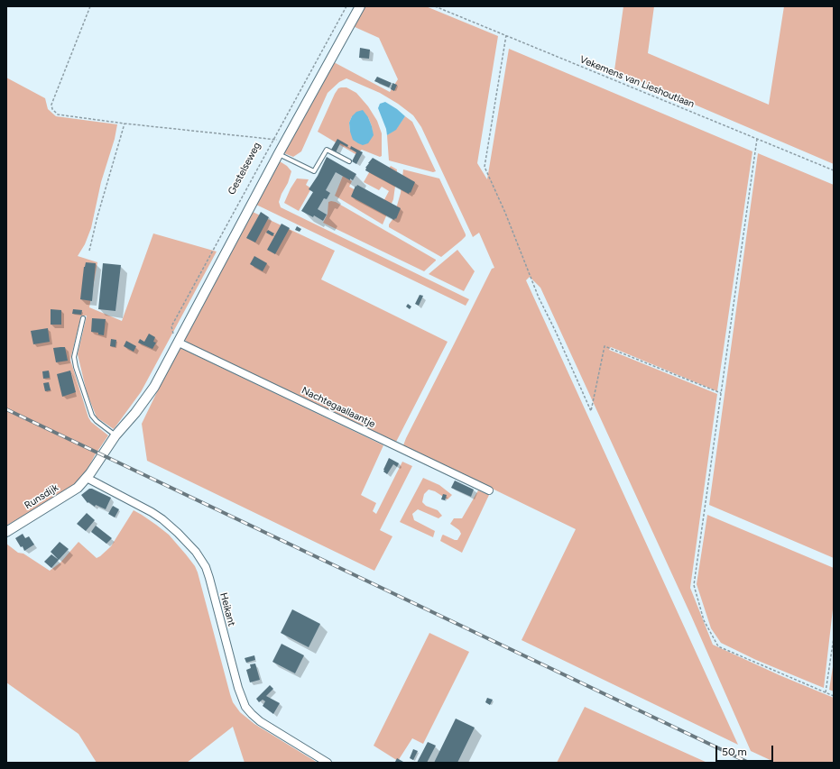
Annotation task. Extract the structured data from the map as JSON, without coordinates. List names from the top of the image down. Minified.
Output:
{"streets":{"street":["Nachtegaallaantje","Runsdijk","Heikant"],"path":["Vekemens van Lieshoutlaan","Gestelseweg"]},"crossings":[["Gestelseweg","Nachtegaallaantje"],["Runsdijk","Heikant"]],"scale_bar":"50 m"}
